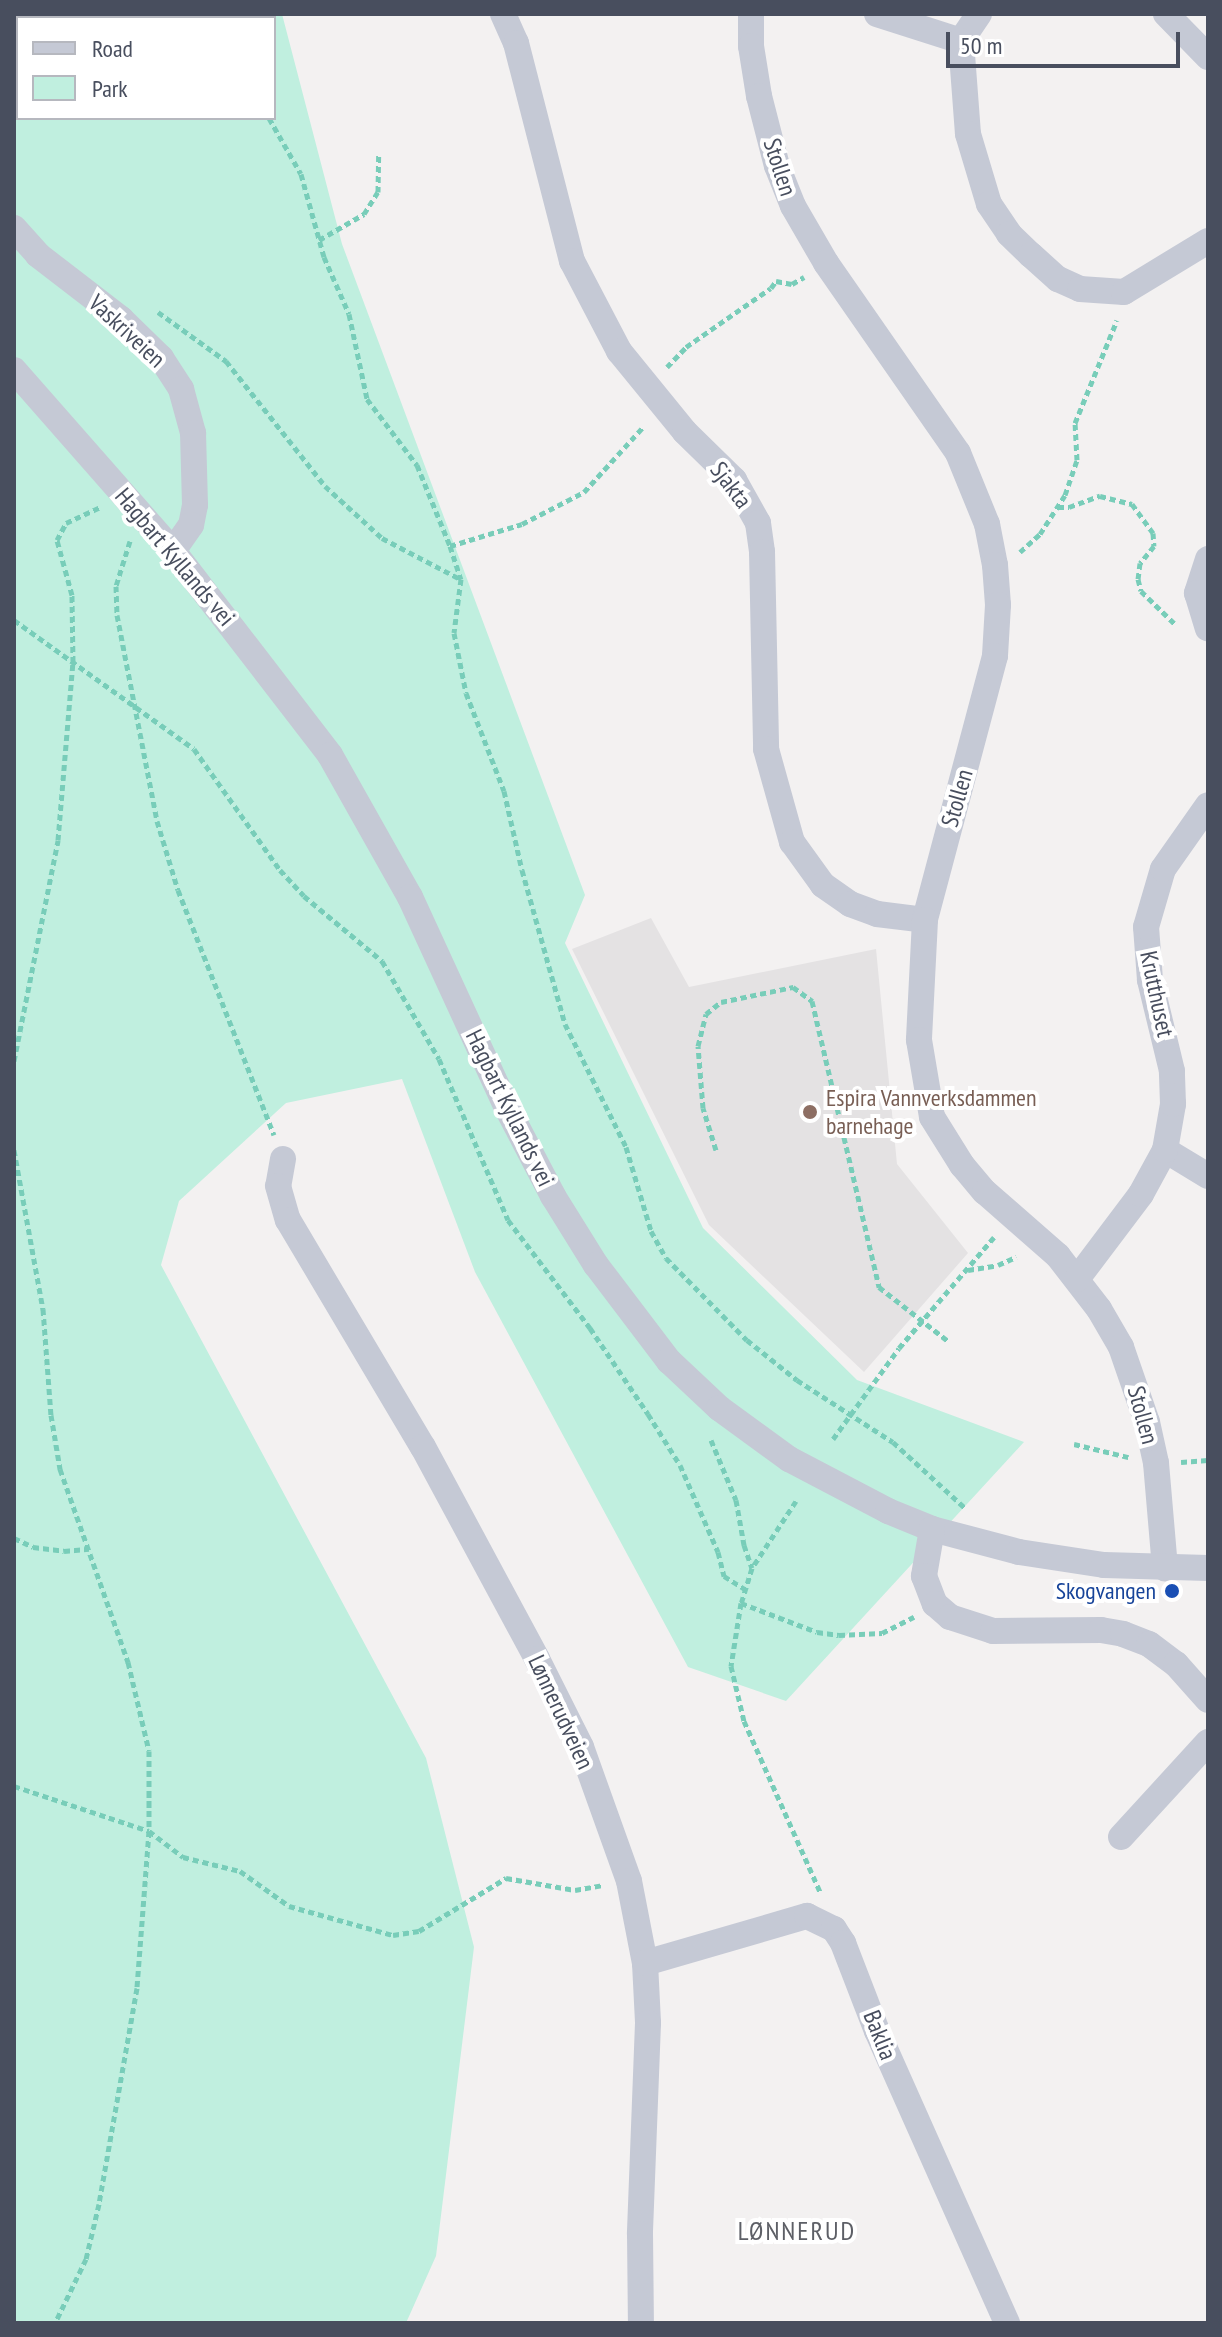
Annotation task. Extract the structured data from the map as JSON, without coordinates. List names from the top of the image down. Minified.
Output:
{"streets":{"street":["Stollen","Vaskriveien","Sjakta","Hagbart Kyllands vei","Krutthuset","Lønnerudveien","Baklia"]},"crossings":[["Stollen","Sjakta"],["Stollen","Hagbart Kyllands vei"],["Stollen","Krutthuset"],["Vaskriveien","Hagbart Kyllands vei"]],"districts":["LØNNERUD"],"places":["Espira Vannverksdammen barnehage","Skogvangen"],"legend":["Road","Park"],"scale_bar":"50 m"}
